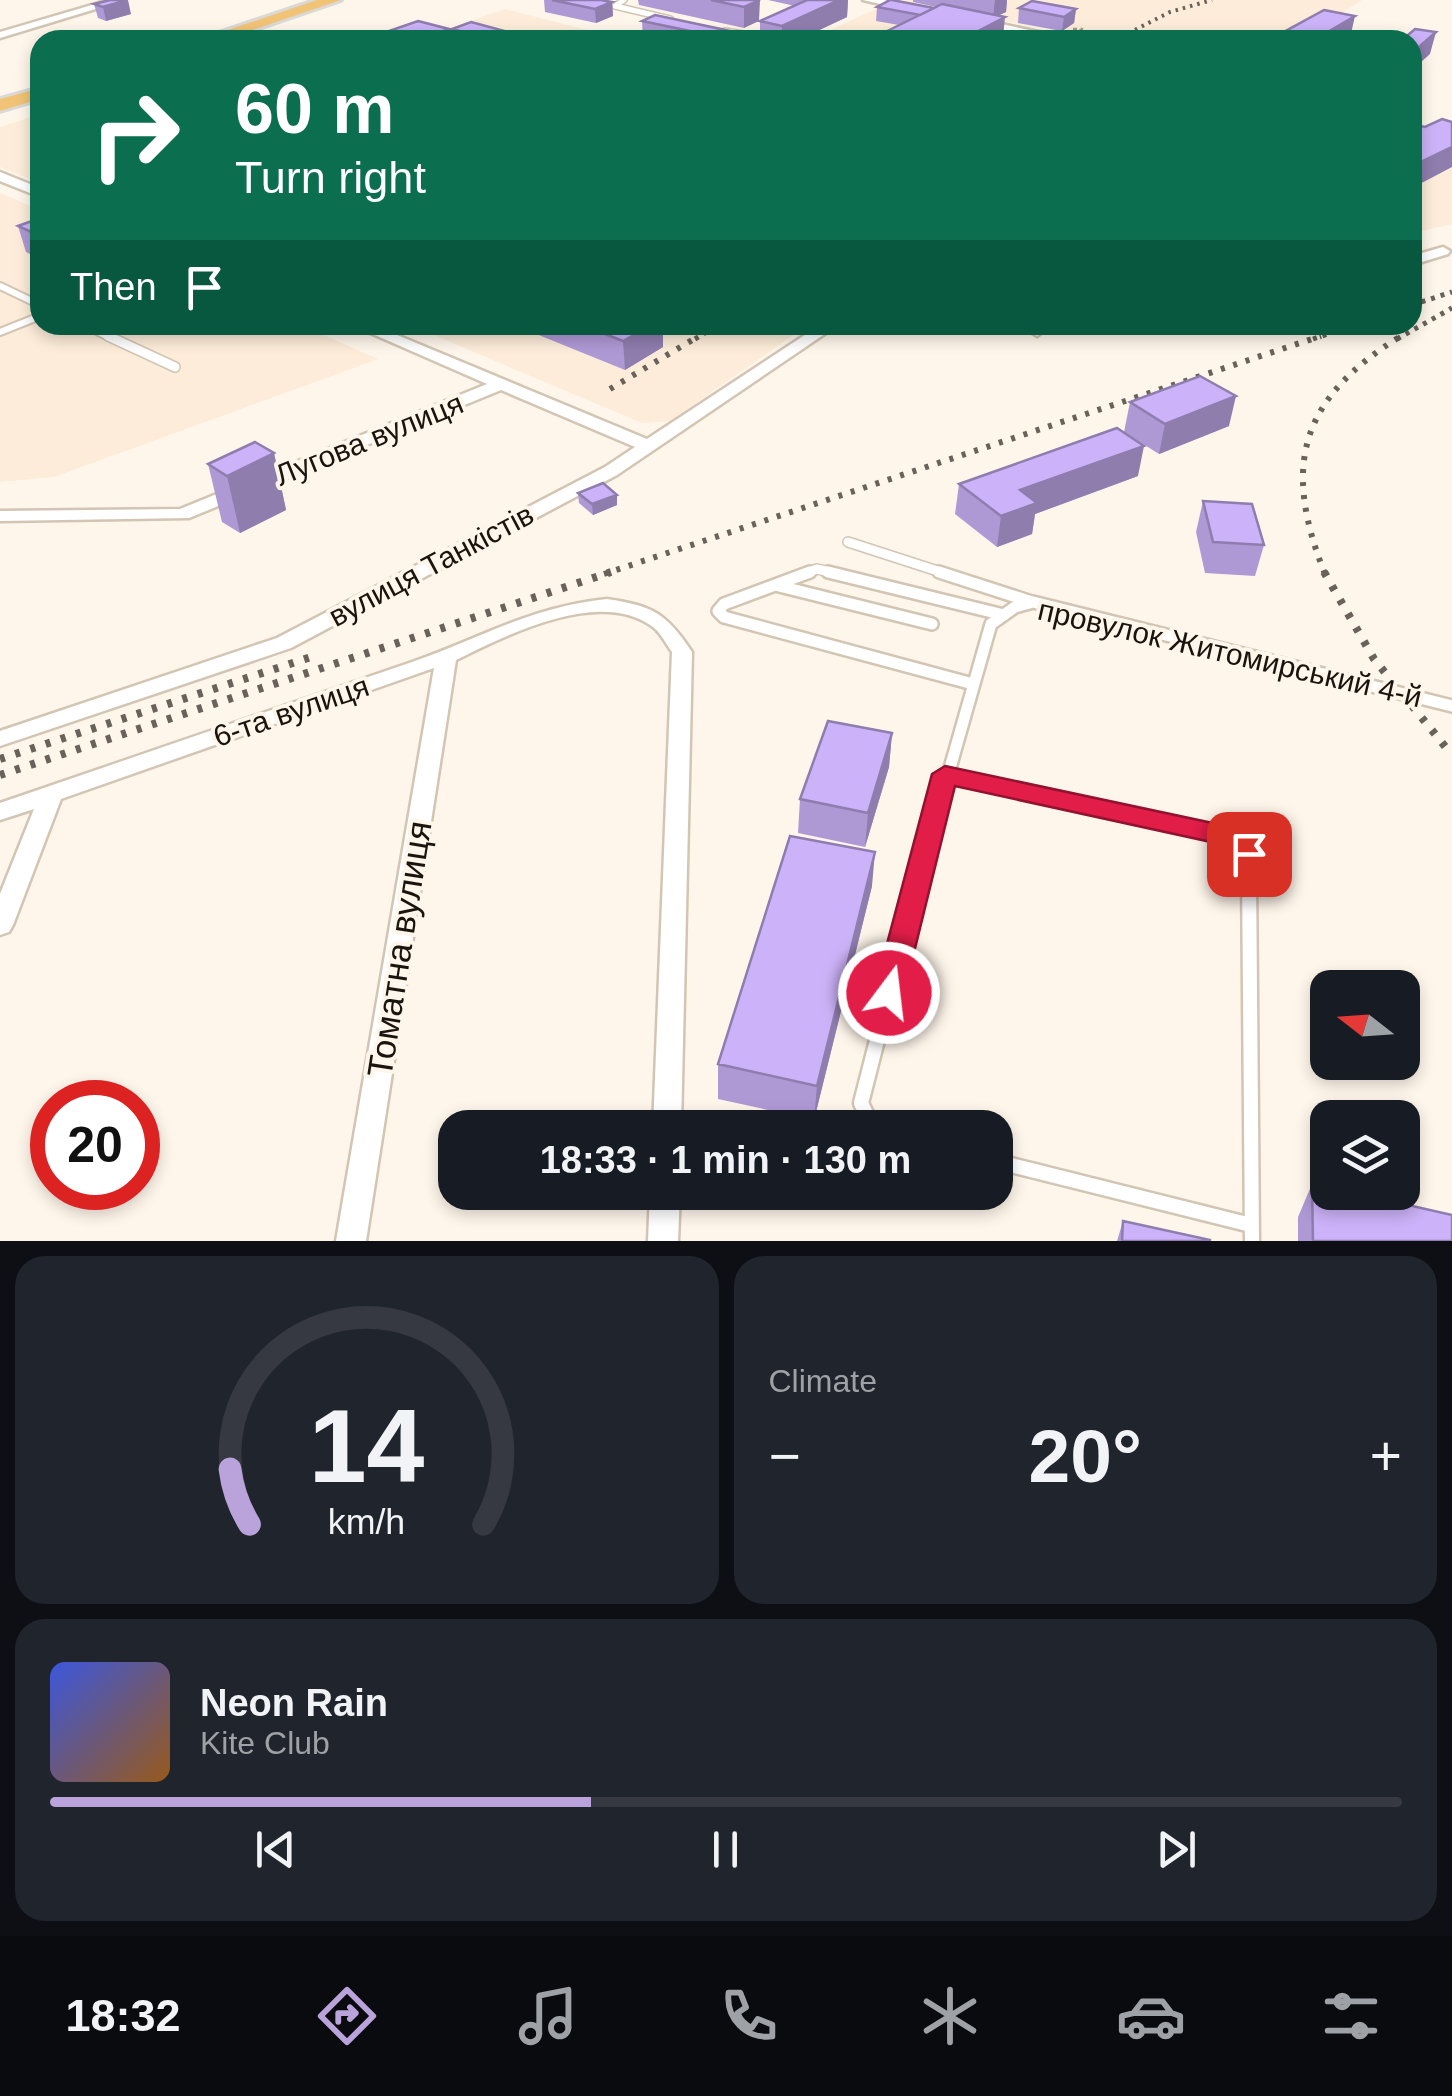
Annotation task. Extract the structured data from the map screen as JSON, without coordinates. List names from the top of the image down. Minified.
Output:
{"streets":{"street":["Лугова вулиця","вулиця Танкістів","6-та вулиця","Томатна вулиця"],"lane":["провулок Житомирський 4-й"]},"crossings":[["6-та вулиця","Томатна вулиця"]],"north":"left","page":{"turn":["60 m","Turn right"],"then":"Then","limit":"20","trip":"18:33 · 1 min · 130 m","tile":"Climate","heat":["−","20°","+"],"song":["Neon Rain","Kite Club"],"tabs":"18:32","gauge":["14","km/h"]}}
